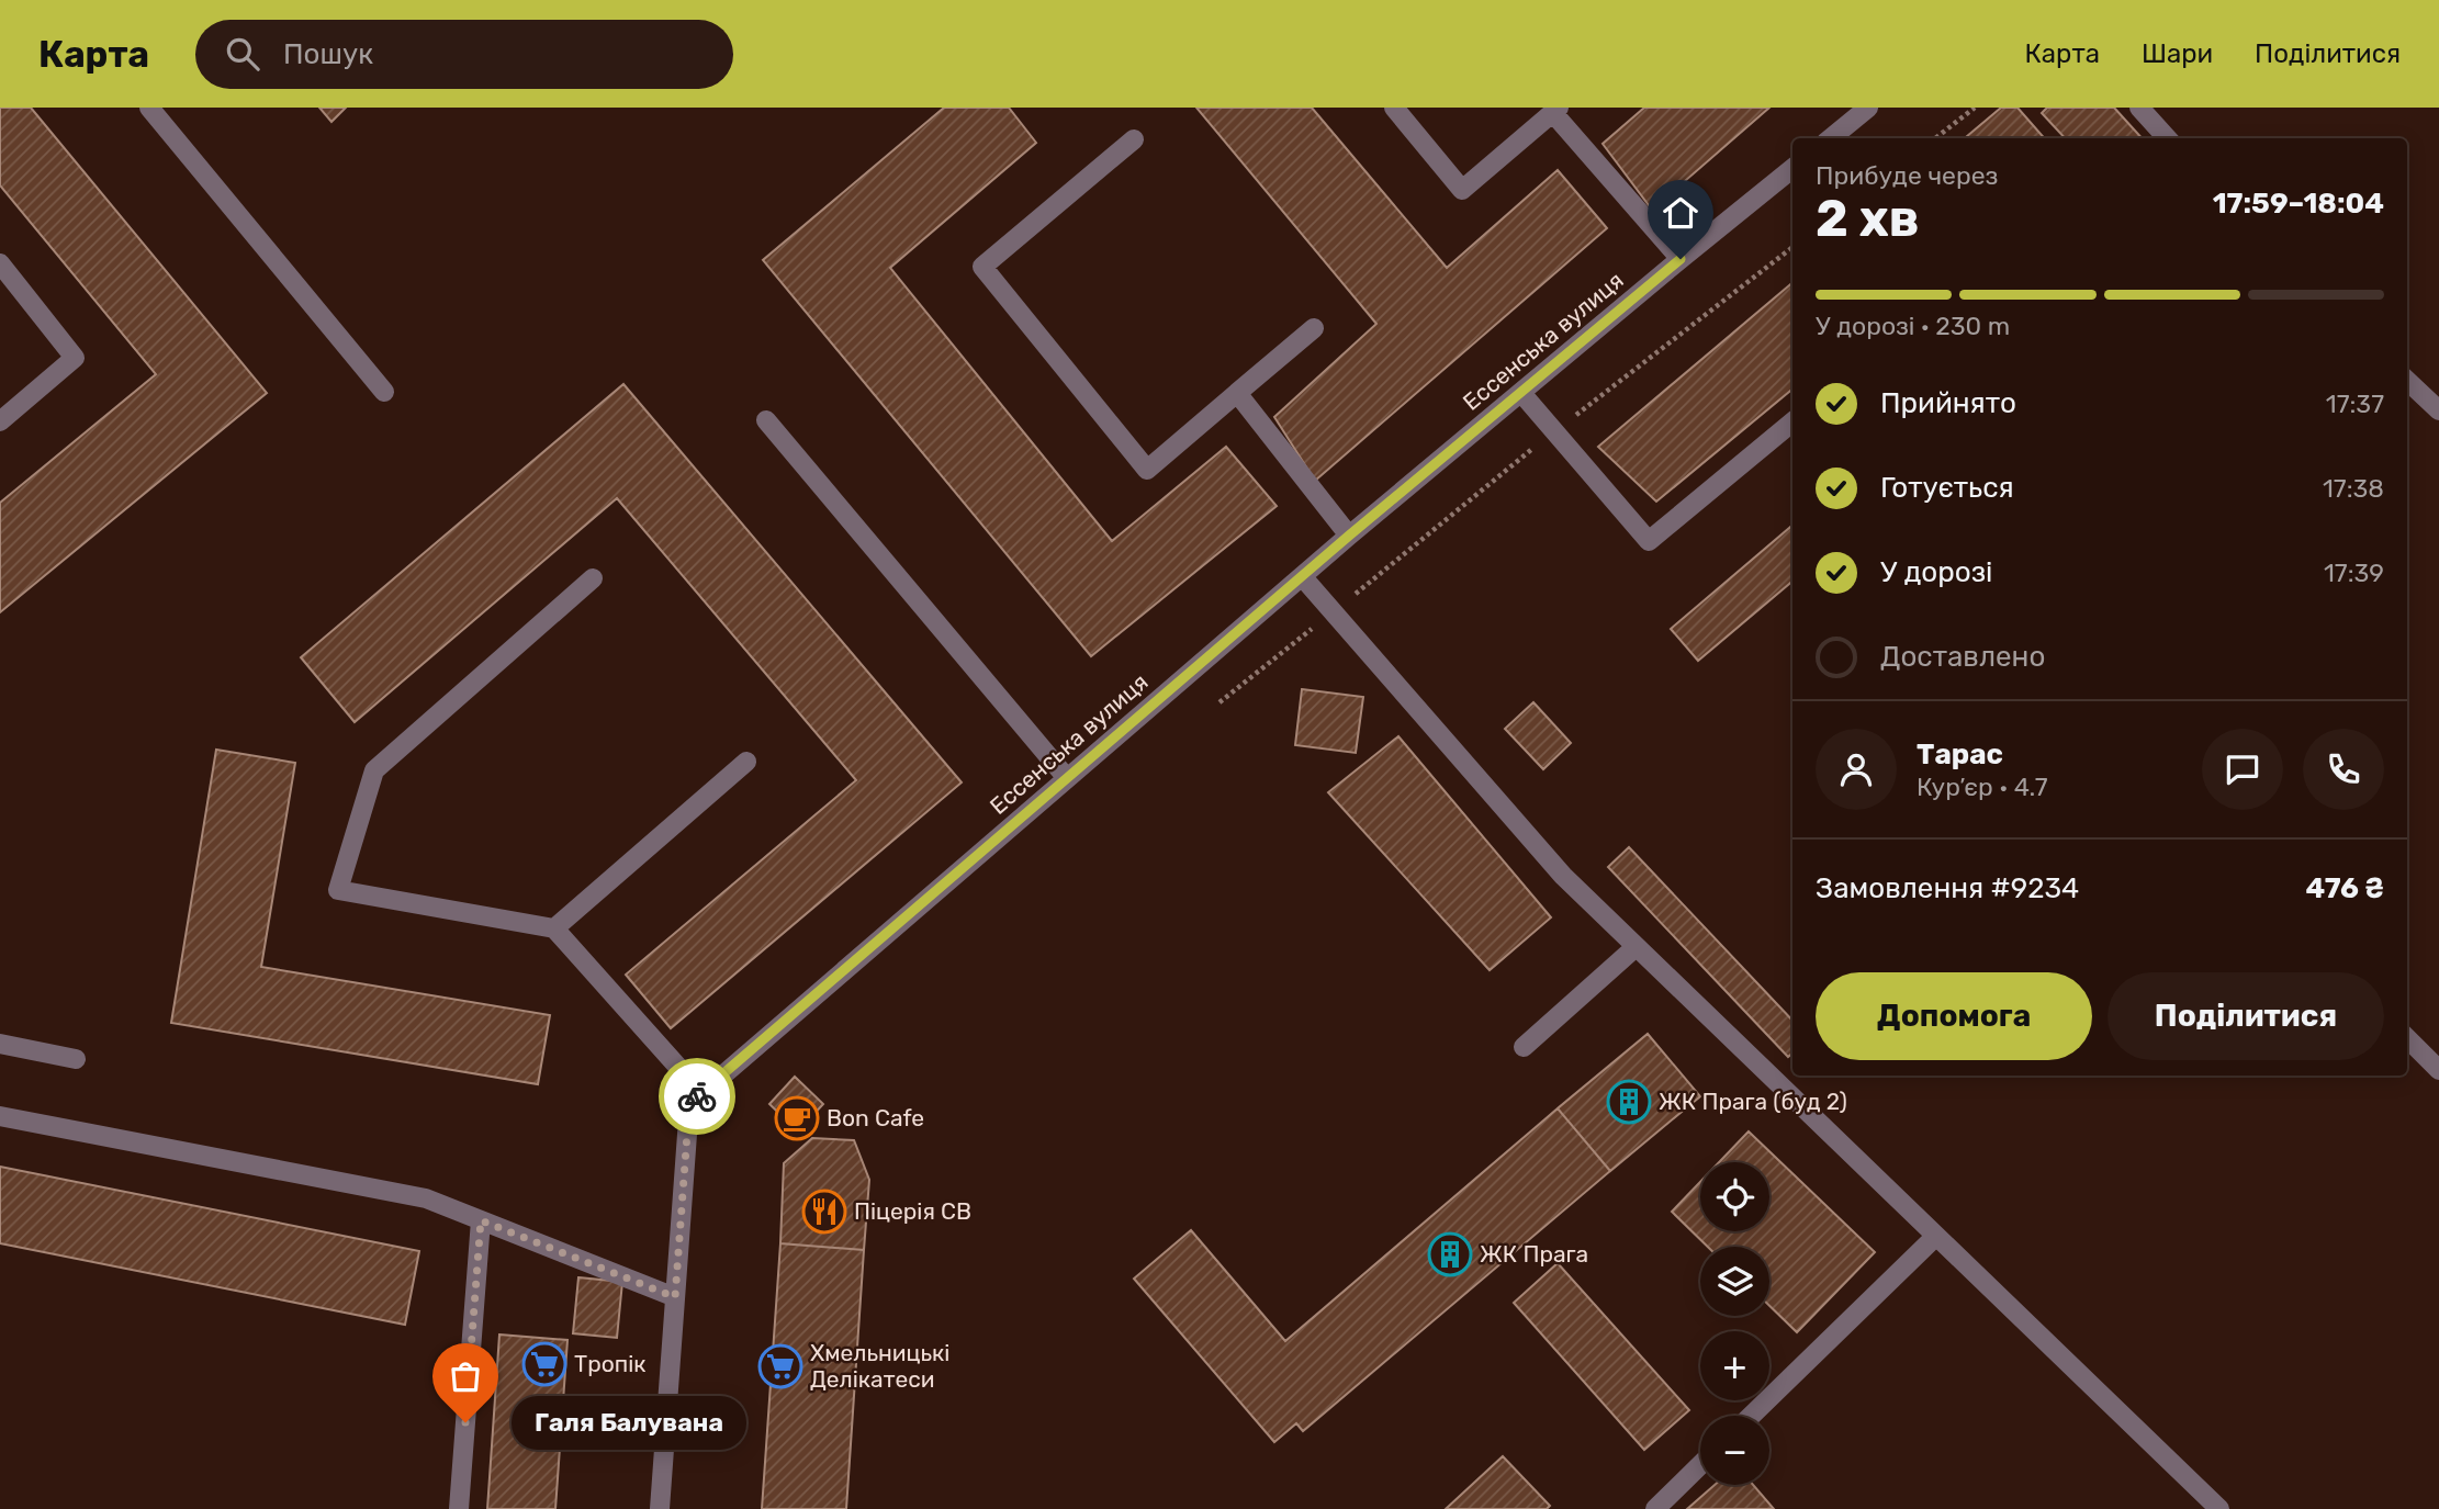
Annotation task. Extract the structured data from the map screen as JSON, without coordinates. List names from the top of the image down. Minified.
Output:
{"streets":{"street":["Ессенська вулиця"]},"places":{"building":["ЖК Прага (буд 2)","ЖК Прага"],"cafe":["Bon Cafe"],"restaurant":["Піцерія СВ"],"supermarket":["Тропік","Хмельницькі Делікатеси"],"other":["Галя Балувана"]},"page":{"header":"Карта","search":"Пошук","nav":["Карта","Шари","Поділитися"],"heading":["2 хв","Прибуде через","17:59–18:04"],"panel":["Тарас","Кур’єр · 4.7","Замовлення #9234","476 ₴"],"bar":"У дорозі · 230 m","list":[["Прийнято","17:37"],["Готується","17:38"],["У дорозі","17:39"],"Доставлено"],"buttons":["Допомога","Поділитися"],"map_buttons":["+","−"],"bubble":"Галя Балувана"}}
